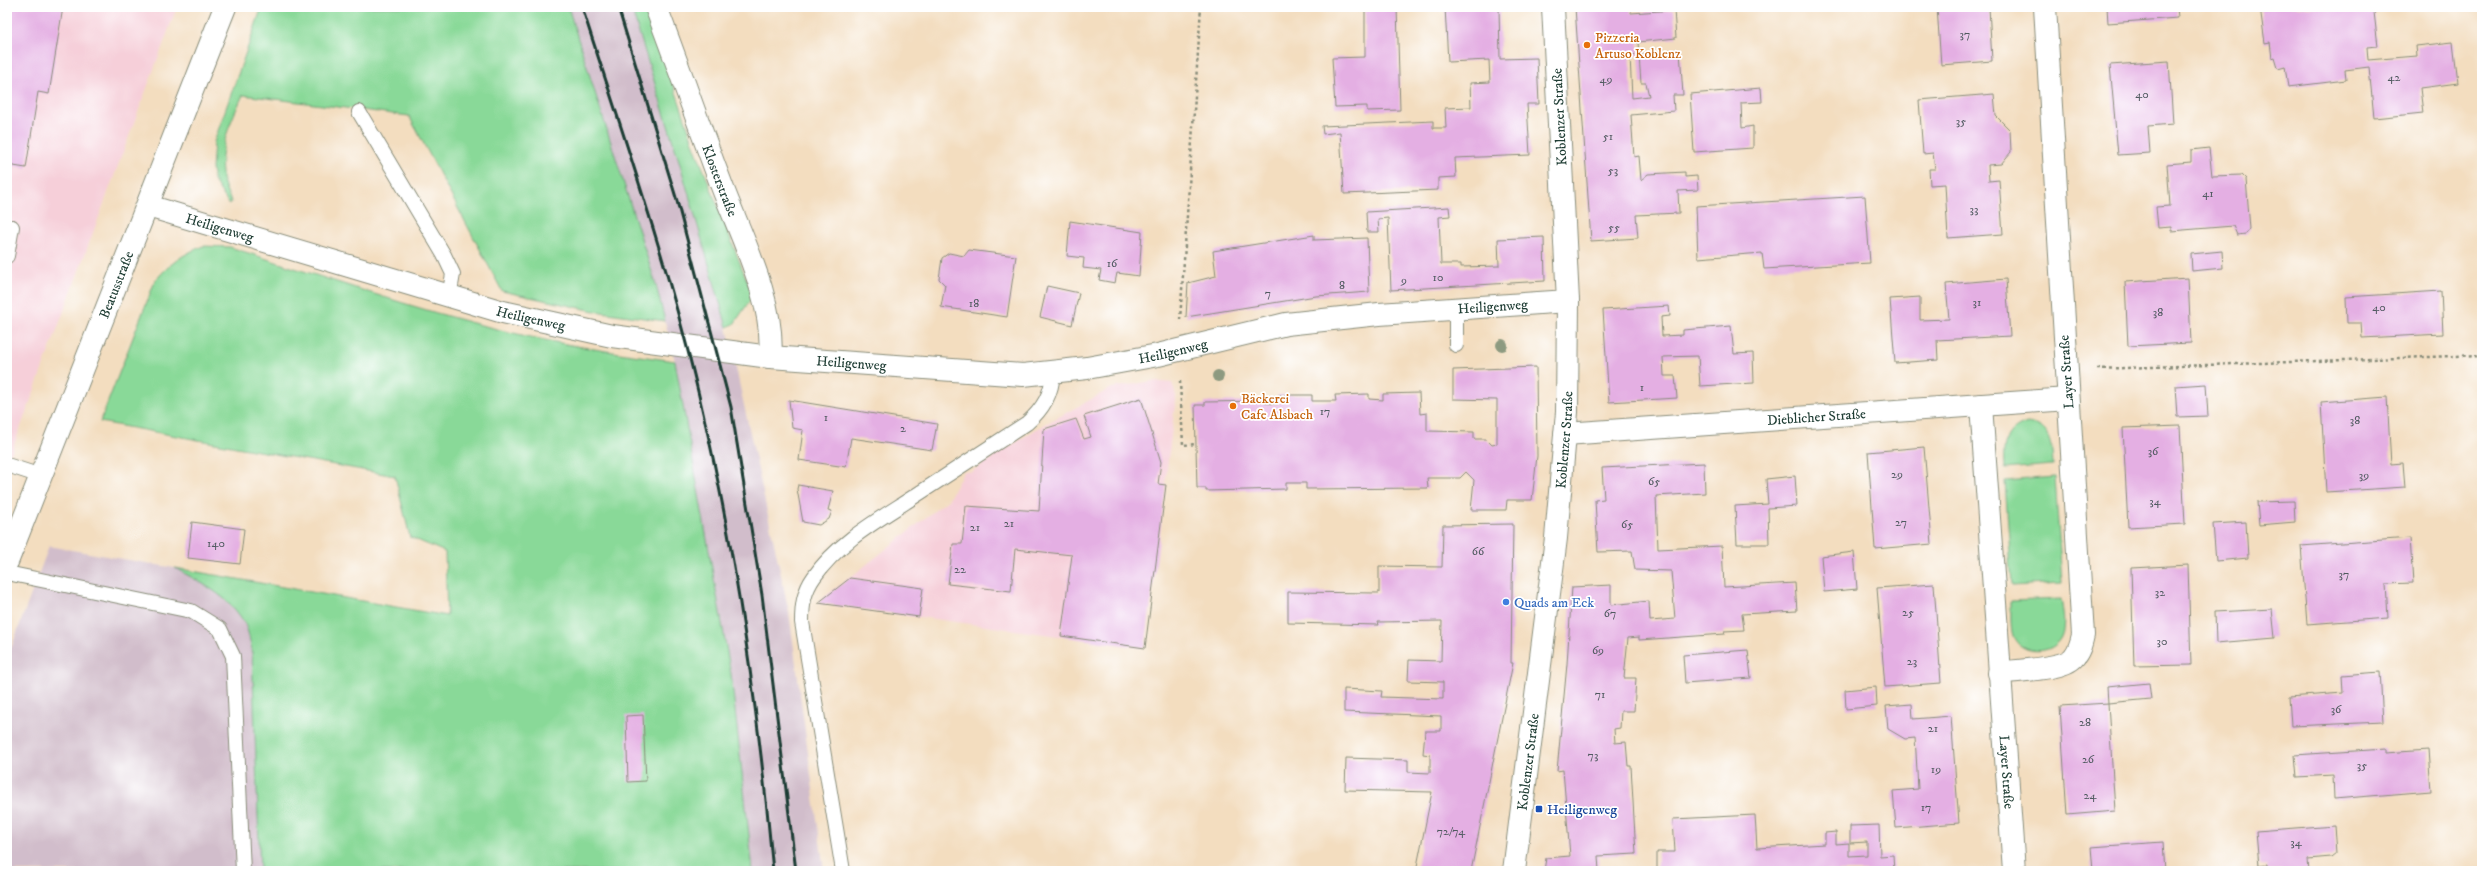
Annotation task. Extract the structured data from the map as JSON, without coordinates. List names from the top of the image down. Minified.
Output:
{"streets":{"street":["Koblenzer Straße","Klosterstraße","Heiligenweg","Beatusstraße","Layer Straße","Dieblicher Straße"]},"crossings":[["Koblenzer Straße","Heiligenweg"],["Koblenzer Straße","Dieblicher Straße"],["Klosterstraße","Heiligenweg"],["Heiligenweg","Beatusstraße"],["Layer Straße","Dieblicher Straße"]],"places":{"other":["Pizzeria Artuso Koblenz","Bäckerei Cafe Alsbach","Quads am Eck"],"transit":["Heiligenweg"]},"house_numbers":["37","42","49","40","35","51","53","41","33","55","16","10","9","8","7","31","18","40","38","1","17","1","38","2","36","29","39","65","34","27","21","65","21","140","66","22","37","32","25","67","30","69","23","71","36","28","21","73","26","35","19","24","17","72/74","34"]}
